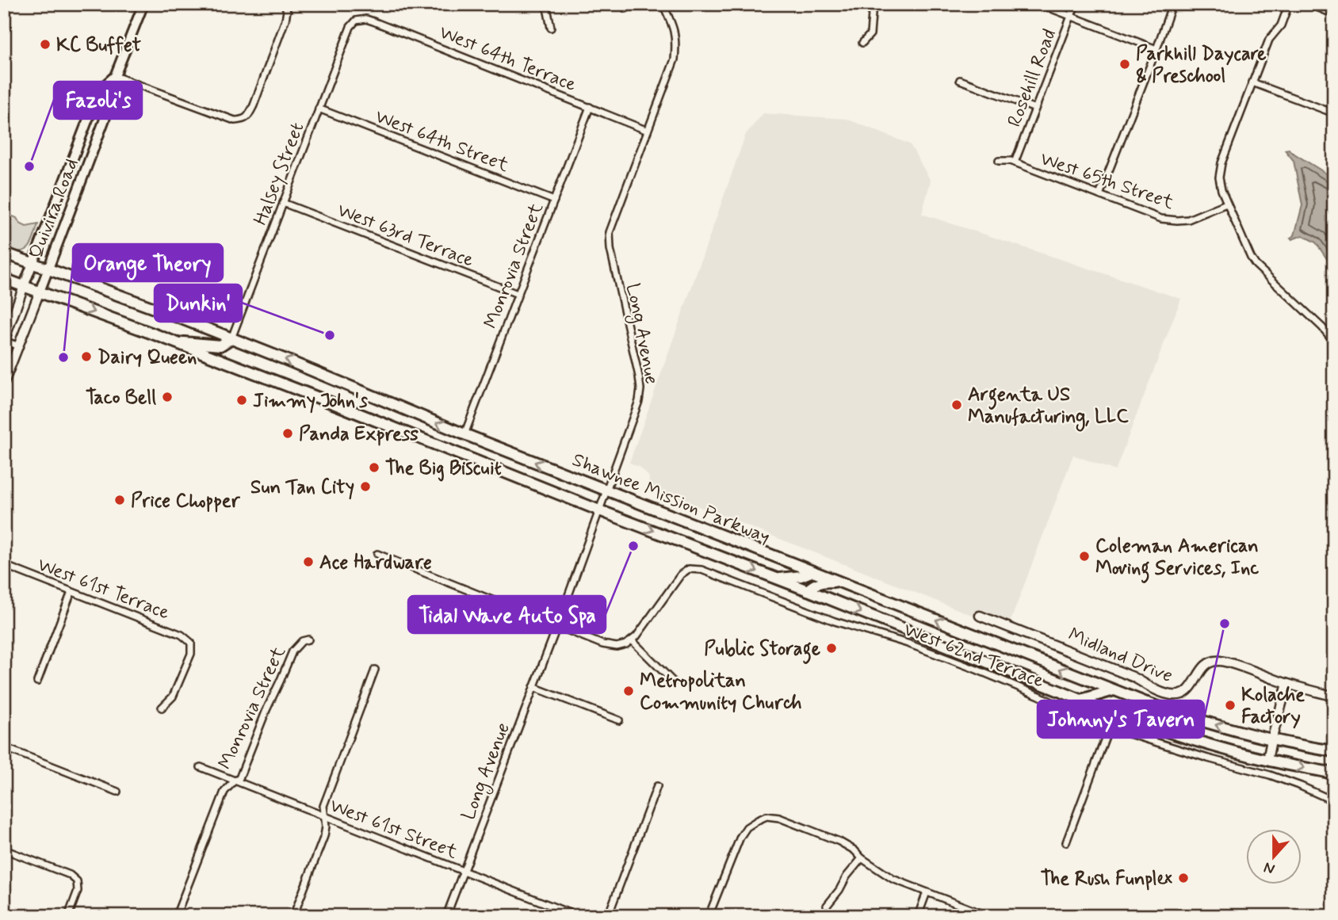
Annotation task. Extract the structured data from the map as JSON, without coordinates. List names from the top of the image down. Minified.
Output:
{"streets":{"highway":["Shawnee Mission Parkway"],"main road":["Quivira Road"],"street":["West 64th Terrace","Rosehill Road","West 64th Street","Halsey Street","West 65th Street","West 63rd Terrace","Monrovia Street","Long Avenue","West 61st Terrace","West 62nd Terrace","Midland Drive","West 61st Street"]},"crossings":[["West 64th Terrace","Halsey Street"],["West 64th Terrace","Monrovia Street"],["West 64th Terrace","Long Avenue"],["Rosehill Road","West 65th Street"],["West 64th Street","Halsey Street"],["West 64th Street","Monrovia Street"],["Halsey Street","West 63rd Terrace"],["Halsey Street","Shawnee Mission Parkway"],["Quivira Road","Shawnee Mission Parkway"],["West 63rd Terrace","Monrovia Street"],["Monrovia Street","Shawnee Mission Parkway"],["Monrovia Street","West 61st Street"],["Long Avenue","Shawnee Mission Parkway"],["Long Avenue","West 61st Street"]],"places":["KC Buffet","Parkhill Daycare & Preschool","Fazoli's","Dunkin'","Dairy Queen","Orange Theory","Taco Bell","Jimmy John's","Argenta US Manufacturing, LLC","Panda Express","The Big Biscuit","Sun Tan City","Price Chopper","Tidal Wave Auto Spa","Coleman American Moving Services, Inc","Ace Hardware","Johnny's Tavern","Public Storage","Metropolitan Community Church","Kolache Factory","The Rush Funplex"],"north":"bottom"}
